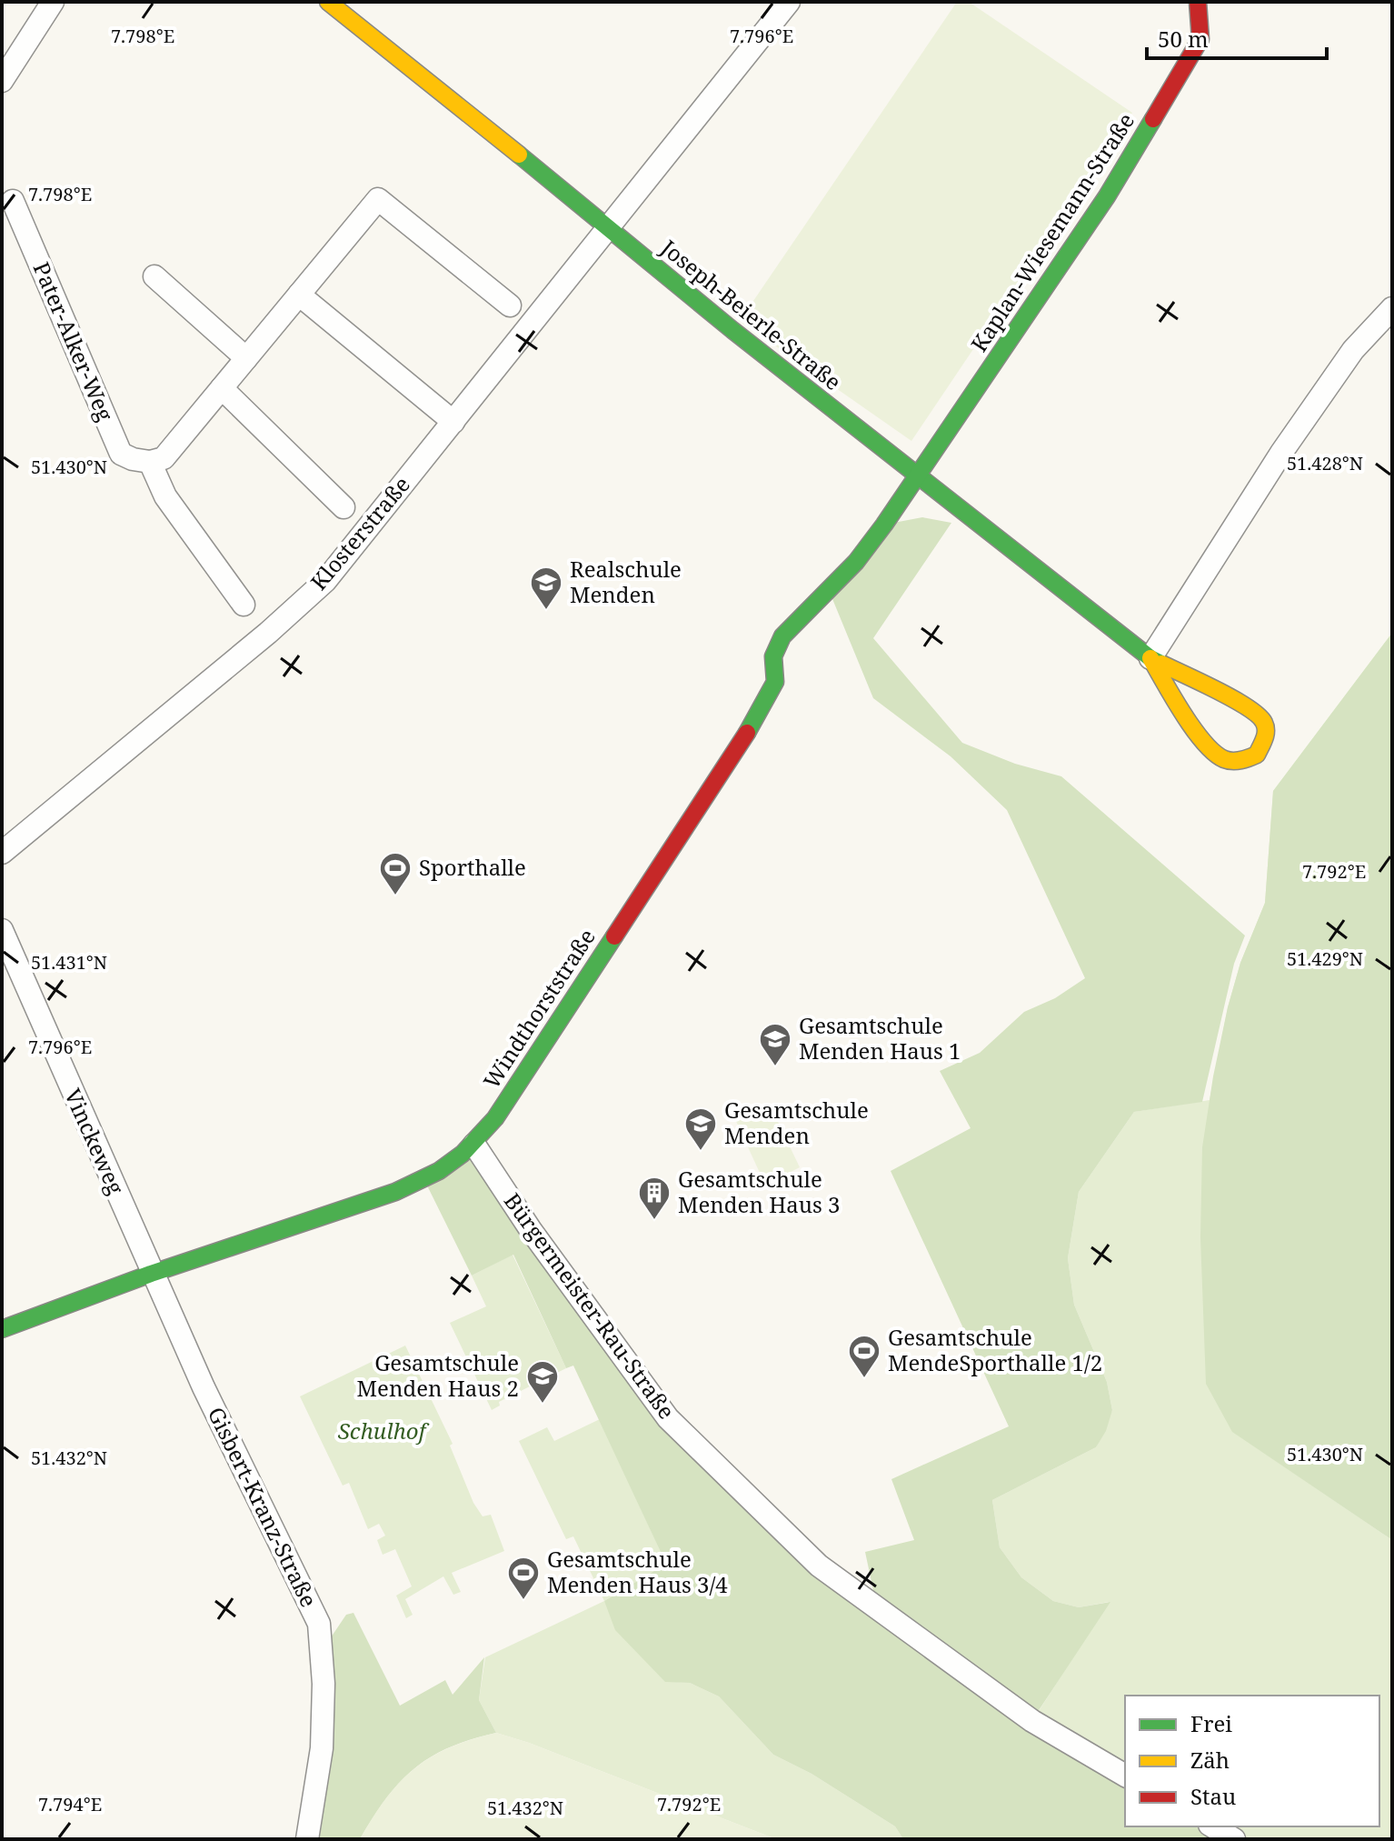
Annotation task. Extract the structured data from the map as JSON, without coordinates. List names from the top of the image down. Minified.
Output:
{"streets":{"street":["Kaplan-Wiesemann-Straße","Joseph-Beierle-Straße","Pater-Alker-Weg","Klosterstraße","Windthorststraße","Vinckeweg","Bürgermeister-Rau-Straße","Gisbert-Kranz-Straße"]},"crossings":[["Kaplan-Wiesemann-Straße","Joseph-Beierle-Straße"],["Kaplan-Wiesemann-Straße","Windthorststraße"],["Joseph-Beierle-Straße","Klosterstraße"],["Joseph-Beierle-Straße","Windthorststraße"],["Windthorststraße","Vinckeweg"],["Windthorststraße","Bürgermeister-Rau-Straße"],["Windthorststraße","Gisbert-Kranz-Straße"],["Vinckeweg","Gisbert-Kranz-Straße"]],"parks":["Schulhof"],"places":{"school or university":["Realschule Menden","Gesamtschule Menden Haus 1","Gesamtschule Menden","Gesamtschule Menden Haus 2"],"sports":["Sporthalle","Gesamtschule MendeSporthalle 1/2","Gesamtschule Menden Haus 3/4"],"building":["Gesamtschule Menden Haus 3"]},"legend":["Frei","Zäh","Stau"],"scale_bar":"50 m","coordinates":["7.798°E","7.796°E","51.428°N","51.430°N","7.792°E","51.429°N","51.431°N","51.432°N","7.794°E"]}
